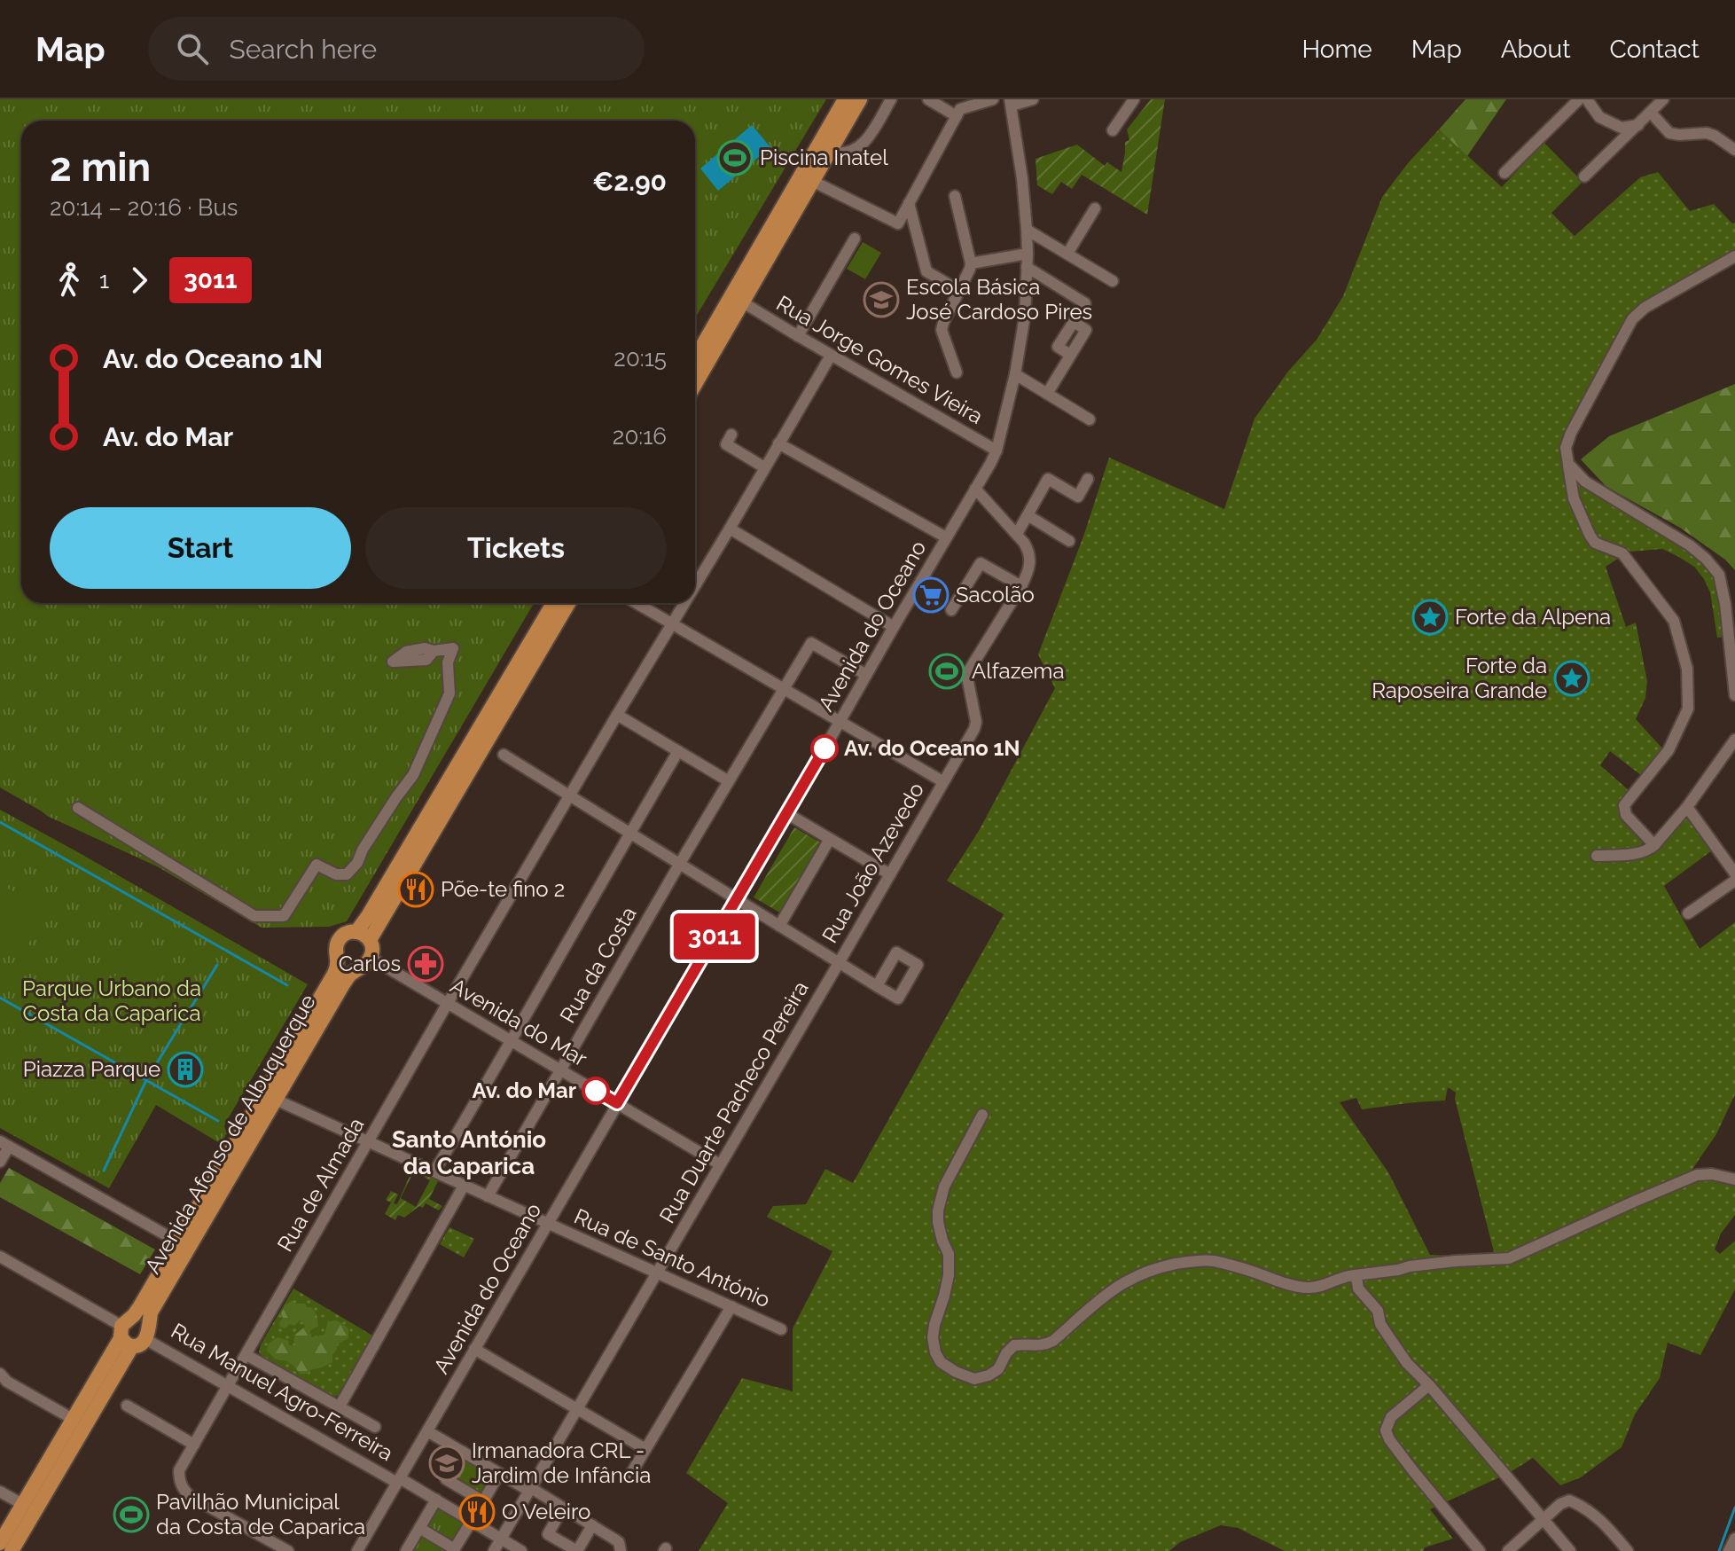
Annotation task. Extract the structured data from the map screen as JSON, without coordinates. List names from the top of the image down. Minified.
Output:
{"streets":{"main road":["Avenida Afonso de Albuquerque"],"street":["Rua Jorge Gomes Vieira","Avenida do Oceano","Rua João Azevedo","Rua da Costa","Avenida do Mar","Rua Duarte Pacheco Pereira","Rua de Almada","Rua de Santo António","Rua Manuel Agro-Ferreira"]},"crossings":[["Rua Jorge Gomes Vieira","Avenida do Oceano"],["Rua Jorge Gomes Vieira","Rua de Almada"],["Avenida do Oceano","Rua João Azevedo"],["Avenida do Oceano","Rua da Costa"],["Avenida do Oceano","Avenida do Mar"],["Avenida do Oceano","Rua de Santo António"],["Avenida do Oceano","Rua Manuel Agro-Ferreira"],["Rua João Azevedo","Rua Duarte Pacheco Pereira"],["Rua da Costa","Avenida do Mar"],["Rua da Costa","Rua de Santo António"],["Avenida do Mar","Rua Duarte Pacheco Pereira"],["Avenida do Mar","Avenida Afonso de Albuquerque"],["Avenida do Mar","Rua de Almada"],["Rua Duarte Pacheco Pereira","Rua de Santo António"],["Rua Duarte Pacheco Pereira","Rua Manuel Agro-Ferreira"],["Avenida Afonso de Albuquerque","Rua de Santo António"],["Avenida Afonso de Albuquerque","Rua Manuel Agro-Ferreira"],["Rua de Almada","Rua de Santo António"],["Rua de Almada","Rua Manuel Agro-Ferreira"]],"districts":["Santo António da Caparica"],"parks":["Parque Urbano da Costa da Caparica"],"places":{"sports":["Piscina Inatel","Alfazema","Pavilhão Municipal da Costa de Caparica"],"school or university":["Escola Básica José Cardoso Pires","Irmanadora CRL - Jardim de Infância"],"supermarket":["Sacolão"],"place":["Forte da Alpena","Forte da Raposeira Grande"],"other":["Av. do Oceano 1N","Av. do Mar"],"restaurant":["Põe-te fino 2","O Veleiro"],"pharmacy":["Carlos"],"building":["Piazza Parque"]},"lines":["bus line 3011"],"page":{"header":"Map","search":"Search here","nav":["Home","Map","About","Contact"],"on_map":"3011","heading":["2 min","20:14 – 20:16 · Bus","€2.90"],"legs":["1","3011"],"list":[{"name":"Av. do Oceano 1N","value":"20:15"},{"name":"Av. do Mar","value":"20:16"}],"buttons":["Start","Tickets"]}}
